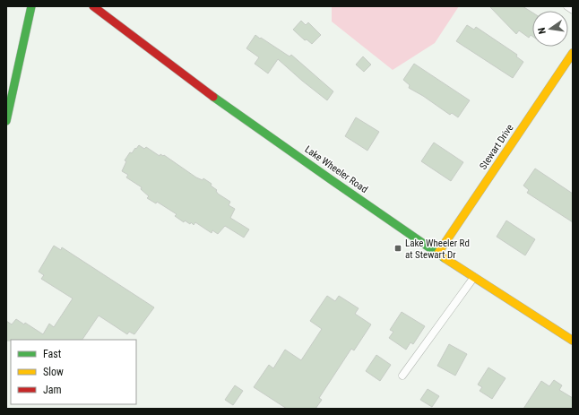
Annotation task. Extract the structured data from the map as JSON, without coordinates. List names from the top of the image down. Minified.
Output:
{"streets":{"main road":["Stewart Drive","Lake Wheeler Road"]},"crossings":[["Stewart Drive","Lake Wheeler Road"]],"places":{"transit":["Lake Wheeler Rd at Stewart Dr"]},"legend":["Fast","Slow","Jam"],"north":"left"}
